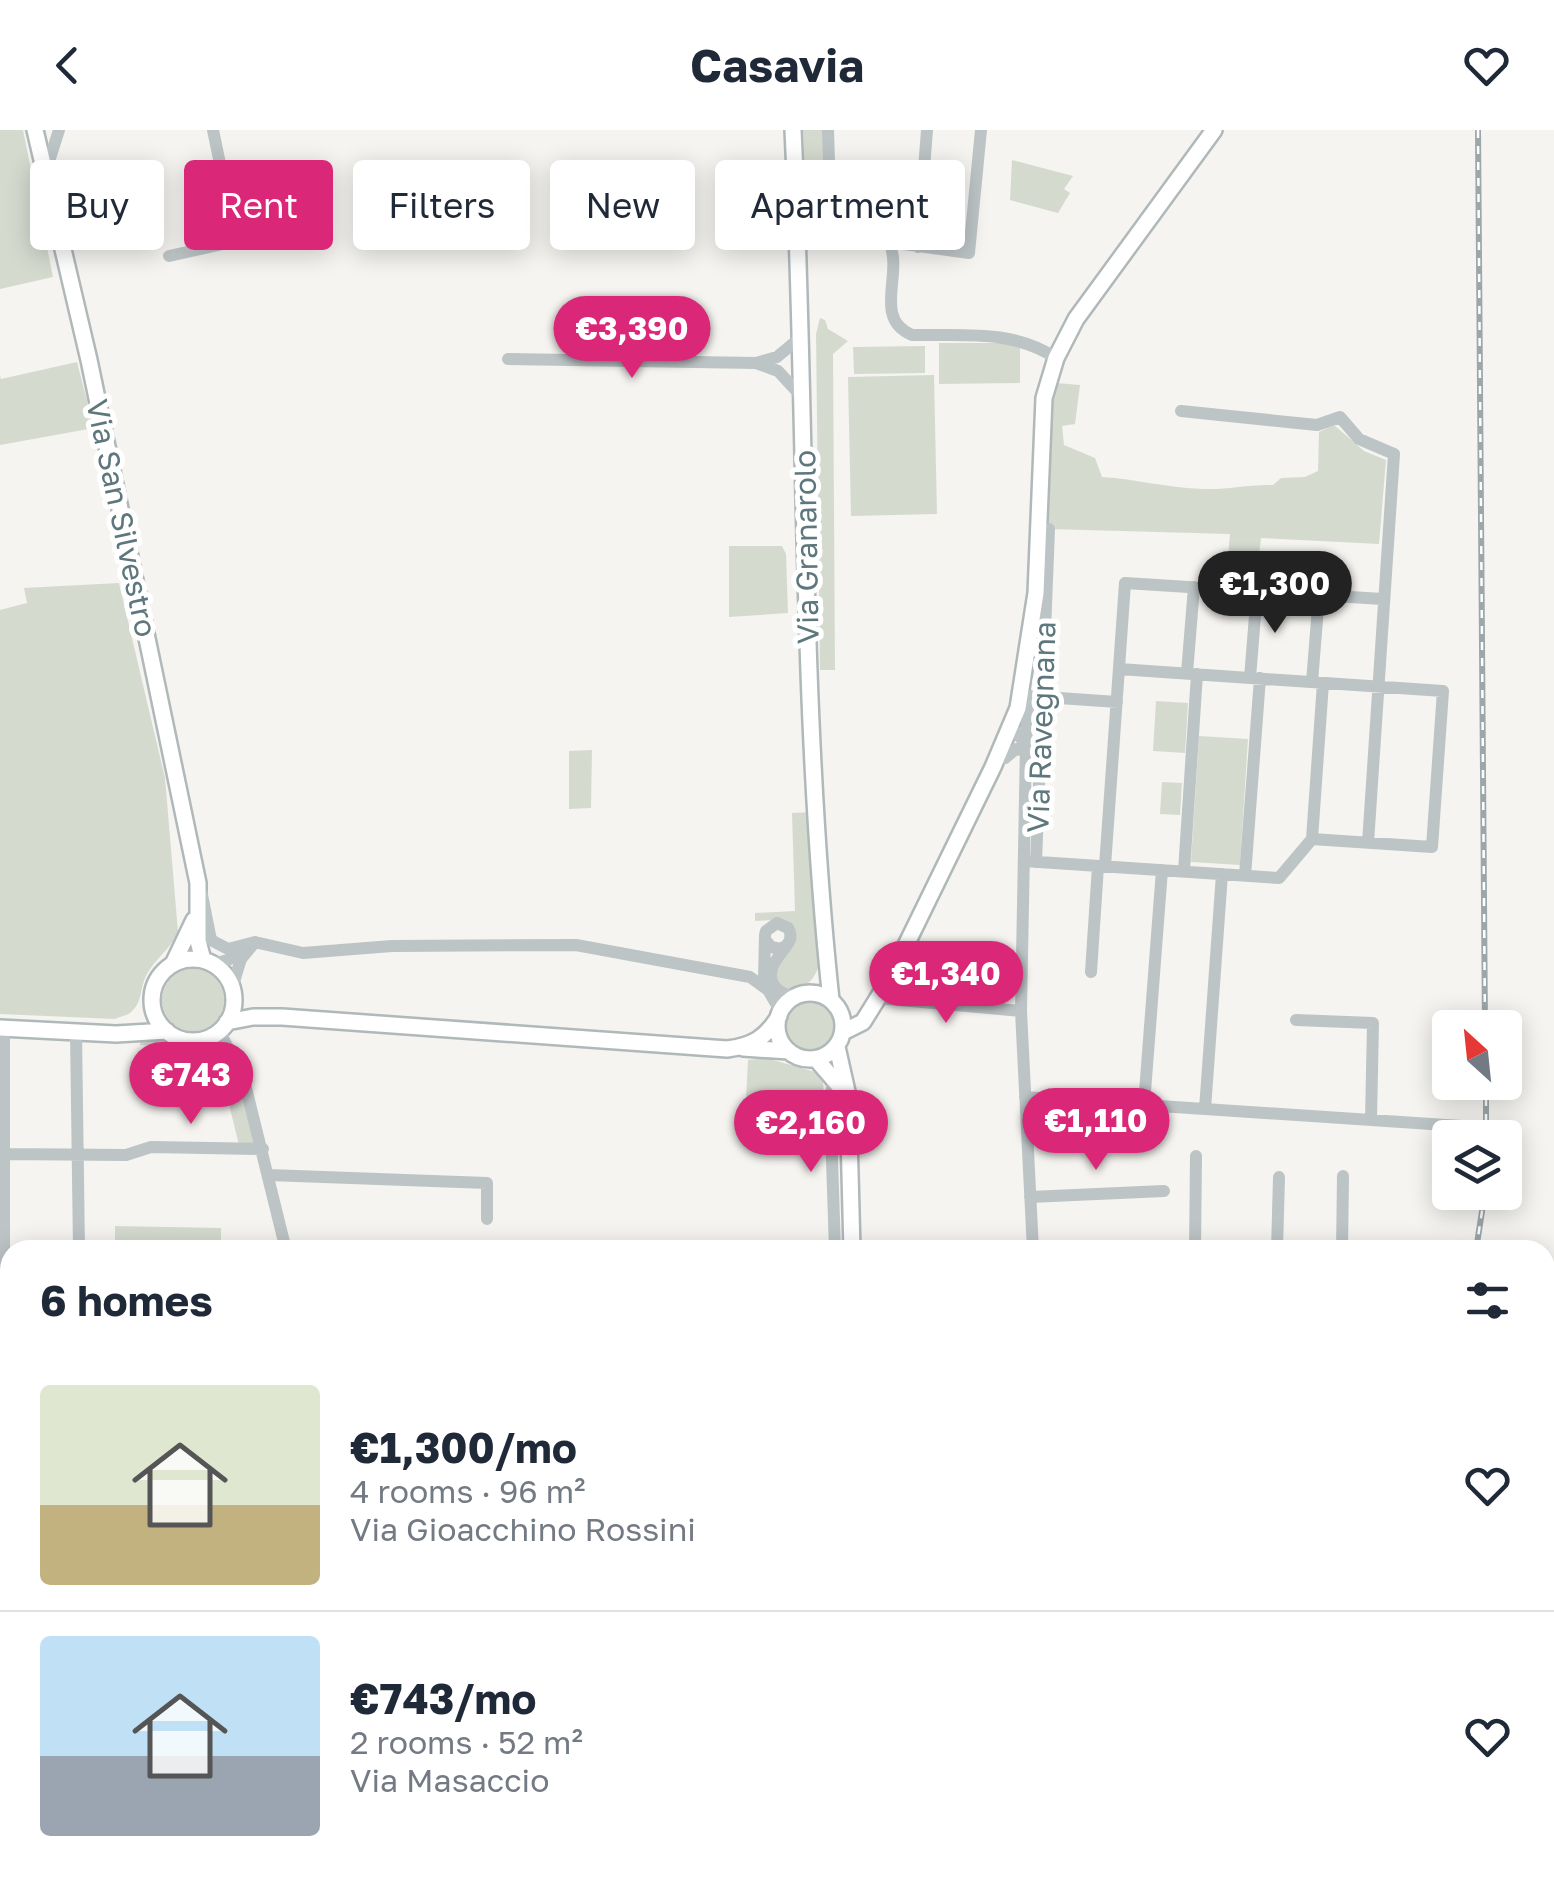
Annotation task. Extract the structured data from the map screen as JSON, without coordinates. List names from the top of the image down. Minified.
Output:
{"streets":{"main road":["Via San Silvestro","Via Granarolo","Via Ravegnana"]},"north":"top left","page":{"header":"Casavia","chip":["Buy","Rent","Filters","New","Apartment"],"price":["€3,390","€1,300","€1,340","€743","€1,110","€2,160"],"heading":"6 homes","list":[{"name":"€1,300/mo","note":"4 rooms · 96 m² · Via Gioacchino Rossini"},{"name":"€743/mo","note":"2 rooms · 52 m² · Via Masaccio"}]}}
